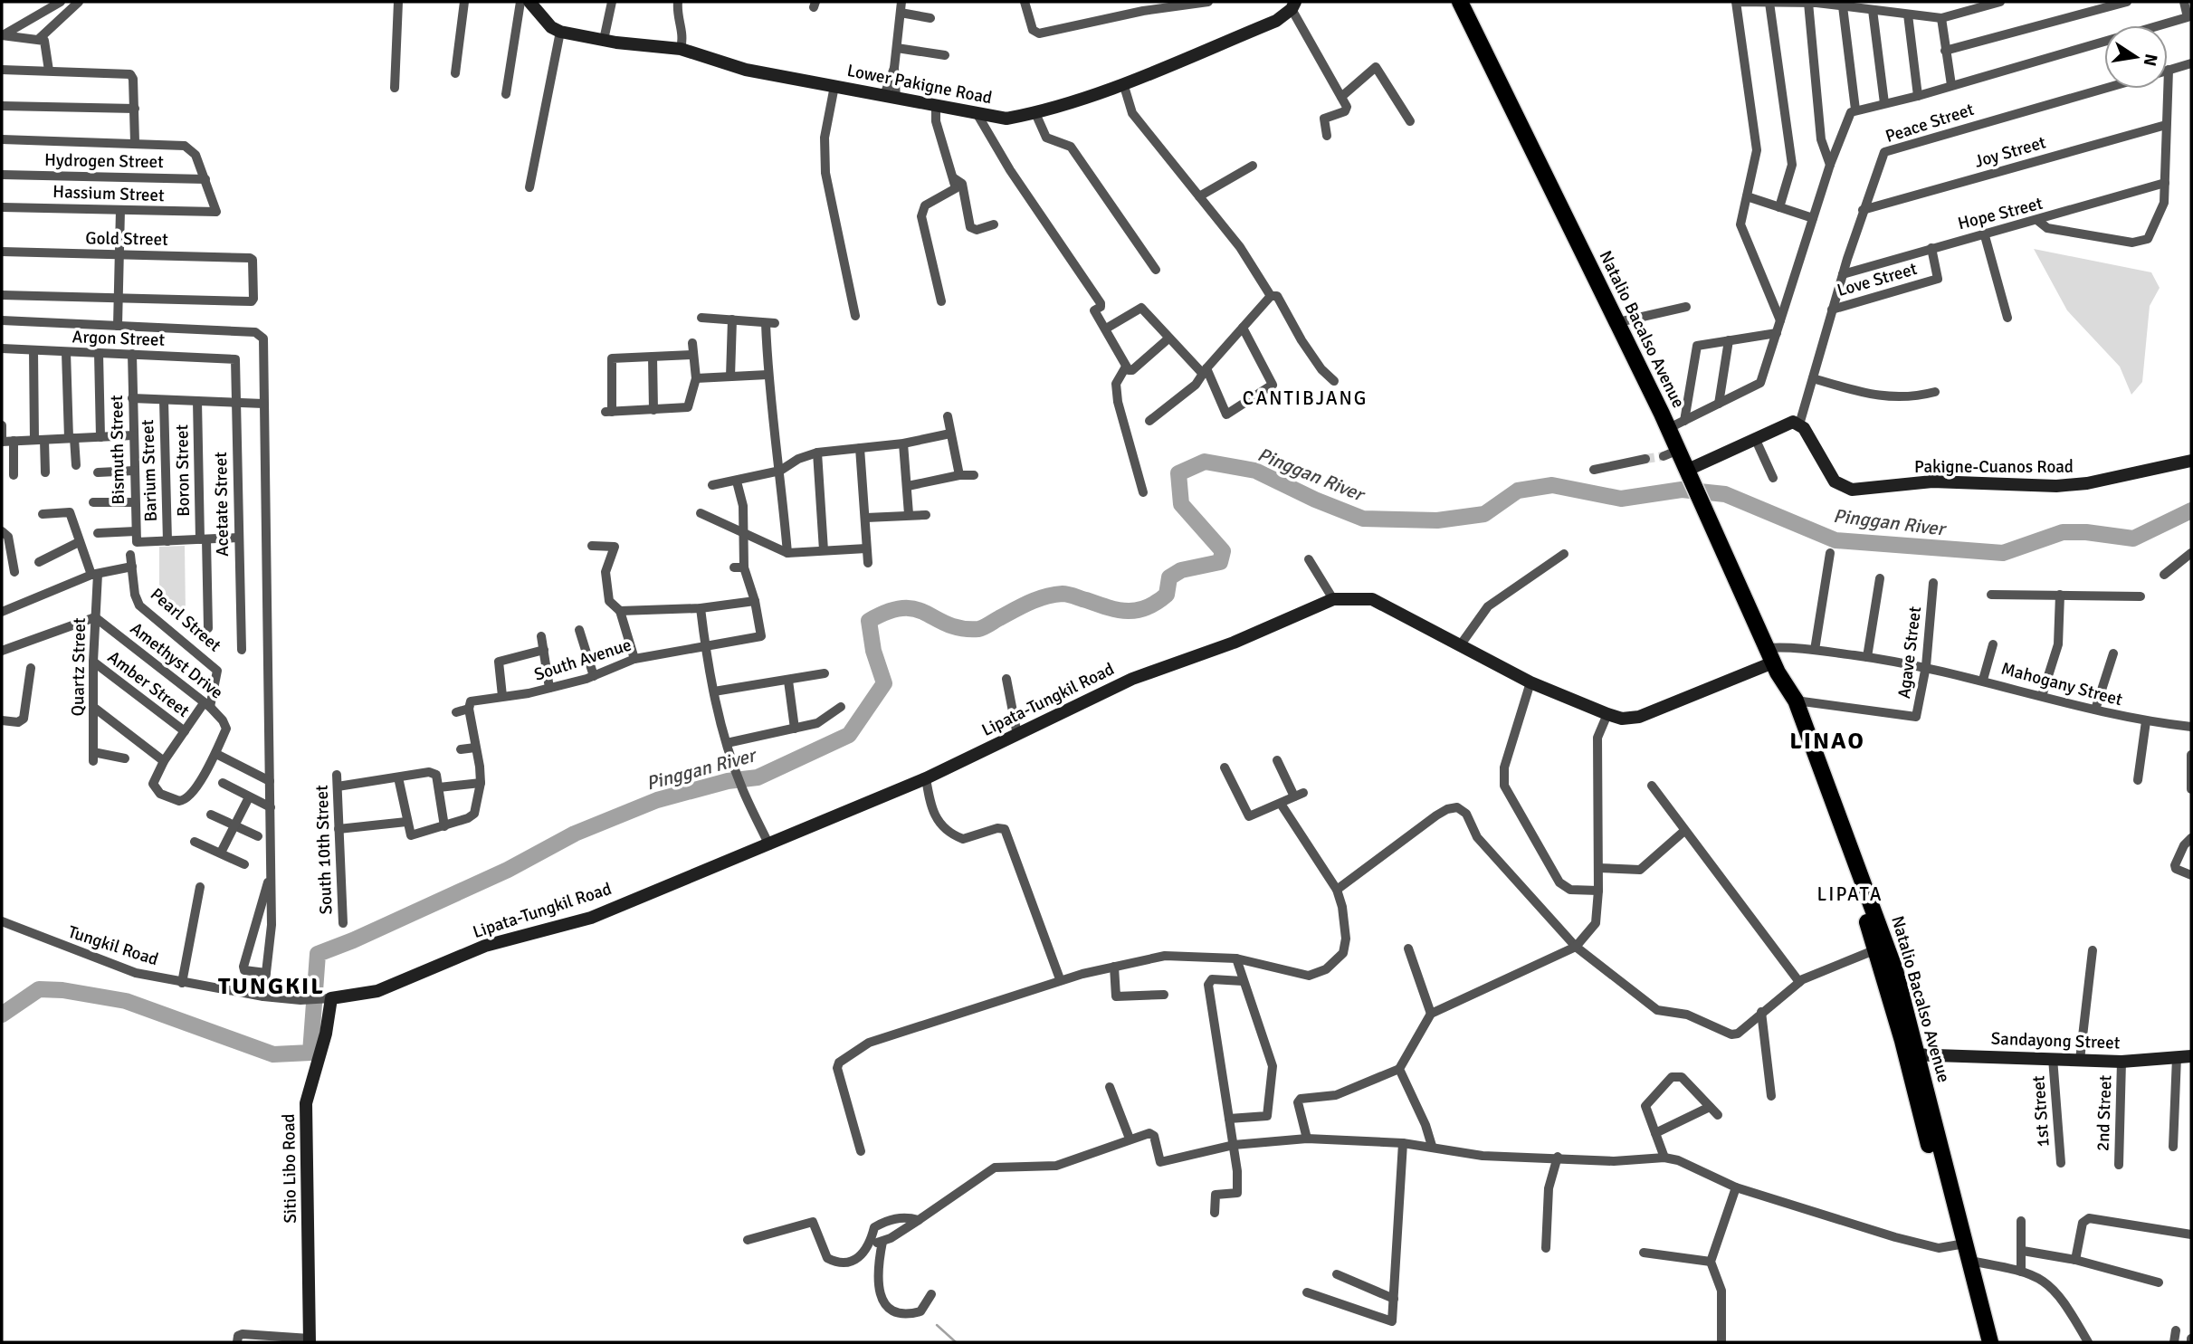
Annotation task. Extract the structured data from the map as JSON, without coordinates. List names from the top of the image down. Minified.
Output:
{"streets":{"highway":["Natalio Bacalso Avenue"],"street":["Lower Pakigne Road","Peace Street","Joy Street","Hydrogen Street","Hassium Street","Hope Street","Gold Street","Love Street","Argon Street","Bismuth Street","Pakigne-Cuanos Road","Barium Street","Boron Street","Acetate Street","Pearl Street","Agave Street","South Avenue","Amethyst Drive","Quartz Street","Amber Street","Mahogany Street","Lipata-Tungkil Road","South 10th Street","Tungkil Road","Sandayong Street","1st Street","2nd Street","Sitio Libo Road"]},"crossings":[["Peace Street","Joy Street"],["Peace Street","Hope Street"],["Peace Street","Love Street"],["Peace Street","Pakigne-Cuanos Road"],["Hydrogen Street","Hassium Street"],["Hope Street","Love Street"],["Natalio Bacalso Avenue","Agave Street"],["Natalio Bacalso Avenue","Mahogany Street"],["Natalio Bacalso Avenue","Lipata-Tungkil Road"],["Natalio Bacalso Avenue","Sandayong Street"],["Argon Street","Bismuth Street"],["Argon Street","Acetate Street"],["Bismuth Street","Barium Street"],["Pearl Street","Amethyst Drive"],["Agave Street","Mahogany Street"],["Amethyst Drive","Quartz Street"],["Quartz Street","Amber Street"],["Mahogany Street","Lipata-Tungkil Road"],["Lipata-Tungkil Road","Tungkil Road"],["Lipata-Tungkil Road","Sitio Libo Road"],["Tungkil Road","Sitio Libo Road"],["Sandayong Street","1st Street"],["Sandayong Street","2nd Street"]],"districts":["CANTIBJANG","LINAO","LIPATA","TUNGKIL"],"water":["Pinggan River"],"north":"right"}
